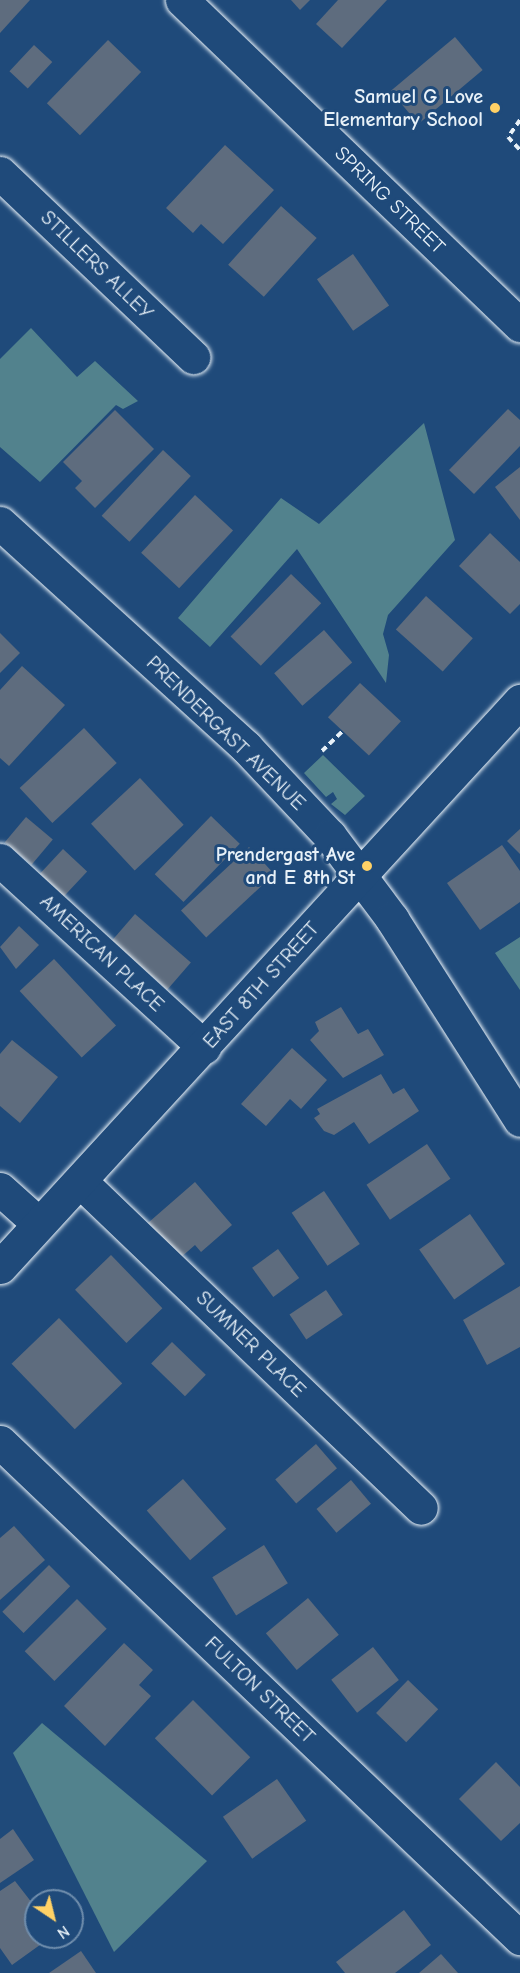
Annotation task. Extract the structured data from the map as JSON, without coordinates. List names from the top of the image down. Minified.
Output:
{"streets":{"street":["SPRING STREET","STILLERS ALLEY","PRENDERGAST AVENUE","AMERICAN PLACE","EAST 8TH STREET","SUMNER PLACE","FULTON STREET"]},"crossings":[["PRENDERGAST AVENUE","EAST 8TH STREET"],["AMERICAN PLACE","EAST 8TH STREET"],["EAST 8TH STREET","SUMNER PLACE"]],"places":["Samuel G Love Elementary School","Prendergast Ave and E 8th St"],"north":"bottom right"}
